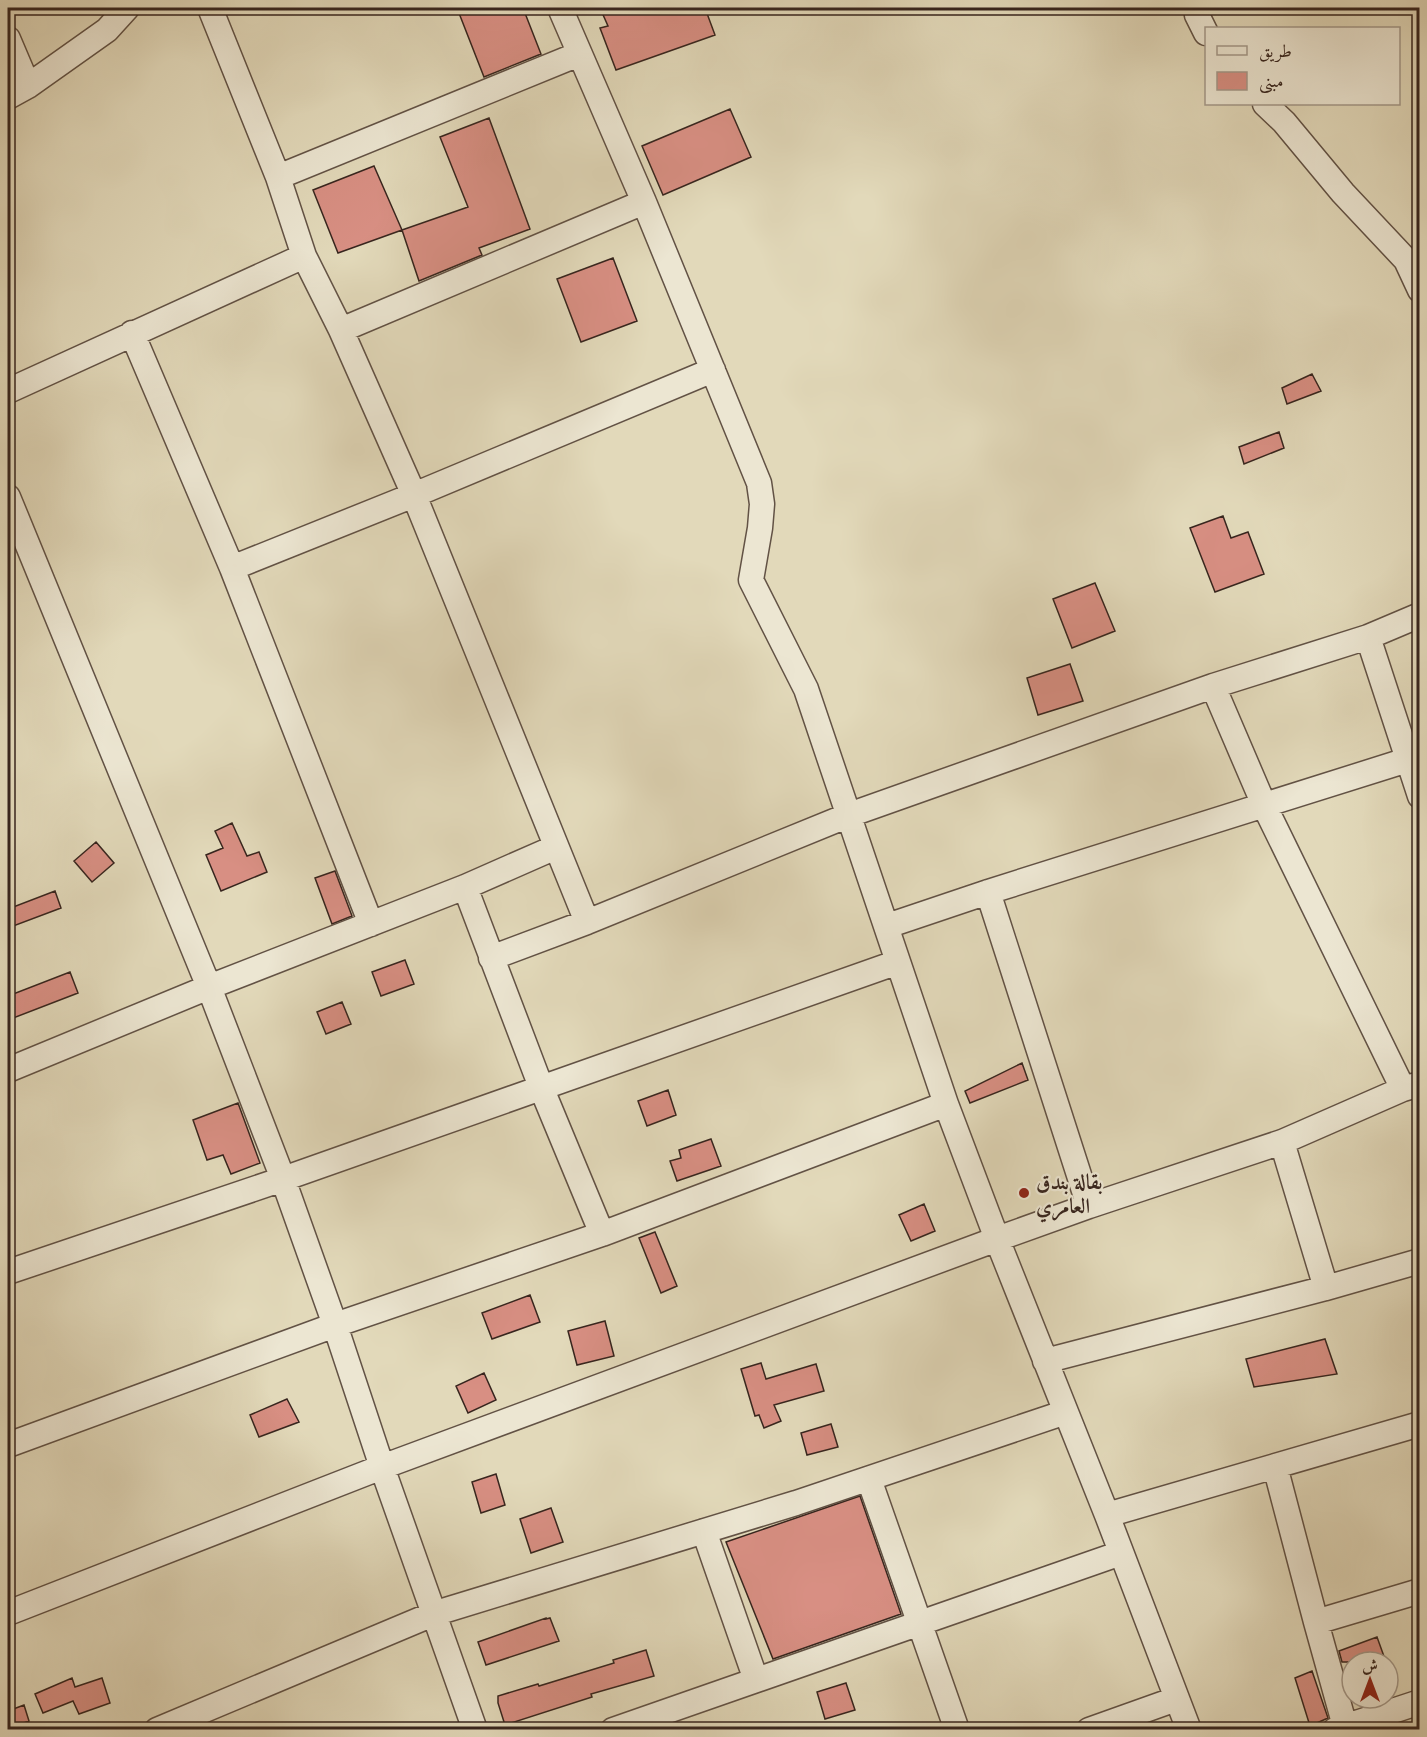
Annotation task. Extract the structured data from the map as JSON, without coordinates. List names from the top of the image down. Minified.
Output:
{"places":["بقالة بندق العامري"],"legend":["طريق","مبنى"],"north":"top"}
